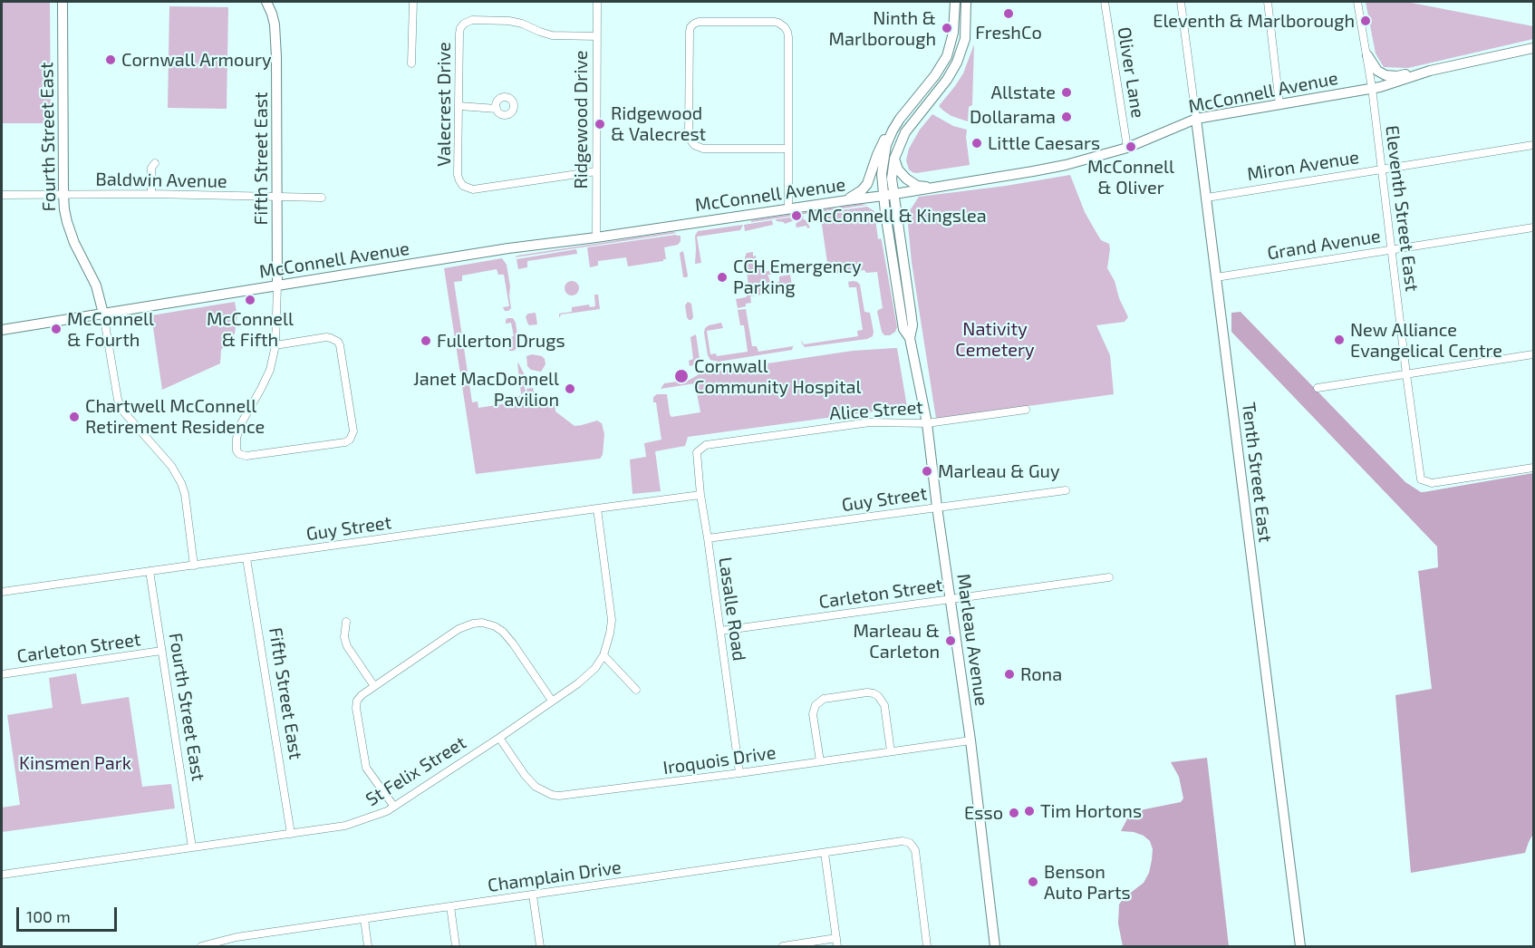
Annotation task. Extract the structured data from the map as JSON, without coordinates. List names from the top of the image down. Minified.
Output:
{"streets":{"main road":["McConnell Avenue","Fourth Street East","Fifth Street East","Tenth Street East","Marleau Avenue"],"street":["Oliver Lane","Valecrest Drive","Ridgewood Drive","Miron Avenue","Baldwin Avenue","Eleventh Street East","Grand Avenue","Alice Street","Guy Street","Carleton Street","Lasalle Road","Iroquois Drive","St Felix Street","Champlain Drive"]},"crossings":[["Oliver Lane","McConnell Avenue"],["McConnell Avenue","Ridgewood Drive"],["McConnell Avenue","Fourth Street East"],["McConnell Avenue","Fifth Street East"],["McConnell Avenue","Eleventh Street East"],["McConnell Avenue","Tenth Street East"],["McConnell Avenue","Marleau Avenue"],["Valecrest Drive","Ridgewood Drive"],["Fourth Street East","Baldwin Avenue"],["Fourth Street East","Guy Street"],["Fourth Street East","Carleton Street"],["Fourth Street East","St Felix Street"],["Fifth Street East","Baldwin Avenue"],["Fifth Street East","Guy Street"],["Fifth Street East","St Felix Street"],["Miron Avenue","Eleventh Street East"],["Miron Avenue","Tenth Street East"],["Eleventh Street East","Grand Avenue"],["Grand Avenue","Tenth Street East"],["Alice Street","Lasalle Road"],["Alice Street","Marleau Avenue"],["Guy Street","Lasalle Road"],["Guy Street","Marleau Avenue"],["Guy Street","St Felix Street"],["Carleton Street","Lasalle Road"],["Carleton Street","Marleau Avenue"],["Lasalle Road","Iroquois Drive"],["Marleau Avenue","Iroquois Drive"],["Iroquois Drive","St Felix Street"]],"parks":["Nativity Cemetery","Kinsmen Park"],"places":["FreshCo","Eleventh & Marlborough","Ninth & Marlborough","Cornwall Armoury","Allstate","Dollarama","Ridgewood & Valecrest","Little Caesars","McConnell & Oliver","McConnell & Kingslea","CCH Emergency Parking","McConnell & Fifth","McConnell & Fourth","New Alliance Evangelical Centre","Fullerton Drugs","Cornwall Community Hospital","Janet MacDonnell Pavilion","Chartwell McConnell Retirement Residence","Marleau & Guy","Marleau & Carleton","Rona","Tim Hortons","Esso","Benson Auto Parts"],"scale_bar":"100 m"}
